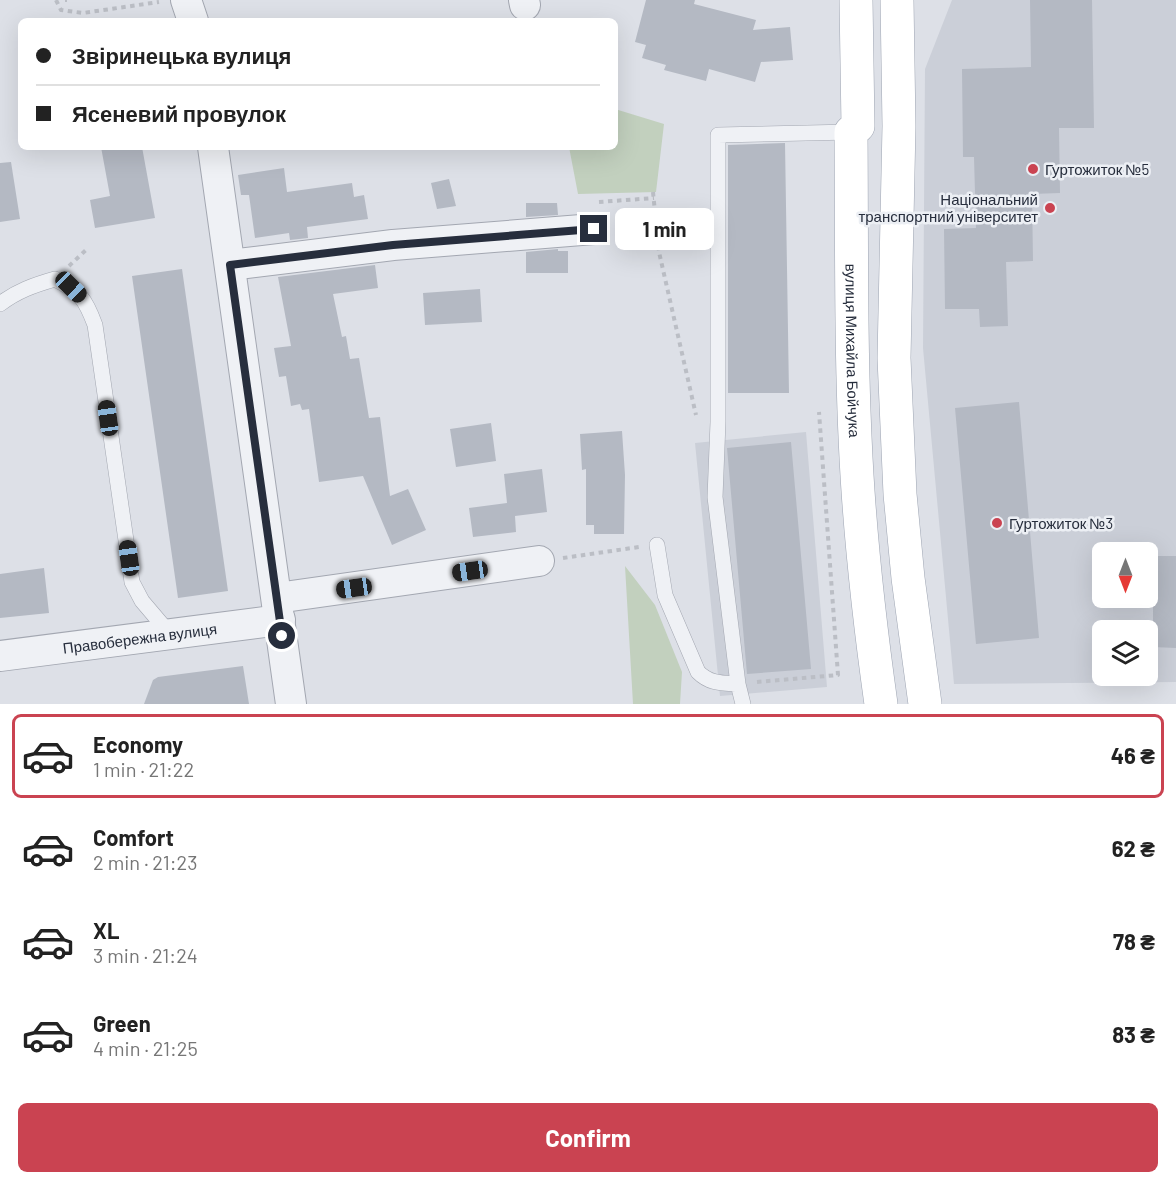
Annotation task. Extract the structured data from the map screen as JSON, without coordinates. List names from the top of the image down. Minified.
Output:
{"streets":{"main road":["вулиця Михайла Бойчука"],"street":["Правобережна вулиця"]},"places":["Гуртожиток №5","Національний транспортний університет","Гуртожиток №3"],"north":"bottom","page":{"banner":["Звіринецька вулиця","Ясеневий провулок"],"bubble":"1 min","list":[{"name":"Economy","note":"1 min · 21:22","value":"46 ₴"},{"name":"Comfort","note":"2 min · 21:23","value":"62 ₴"},{"name":"XL","note":"3 min · 21:24","value":"78 ₴"},{"name":"Green","note":"4 min · 21:25","value":"83 ₴"}],"buttons":"Confirm"}}
